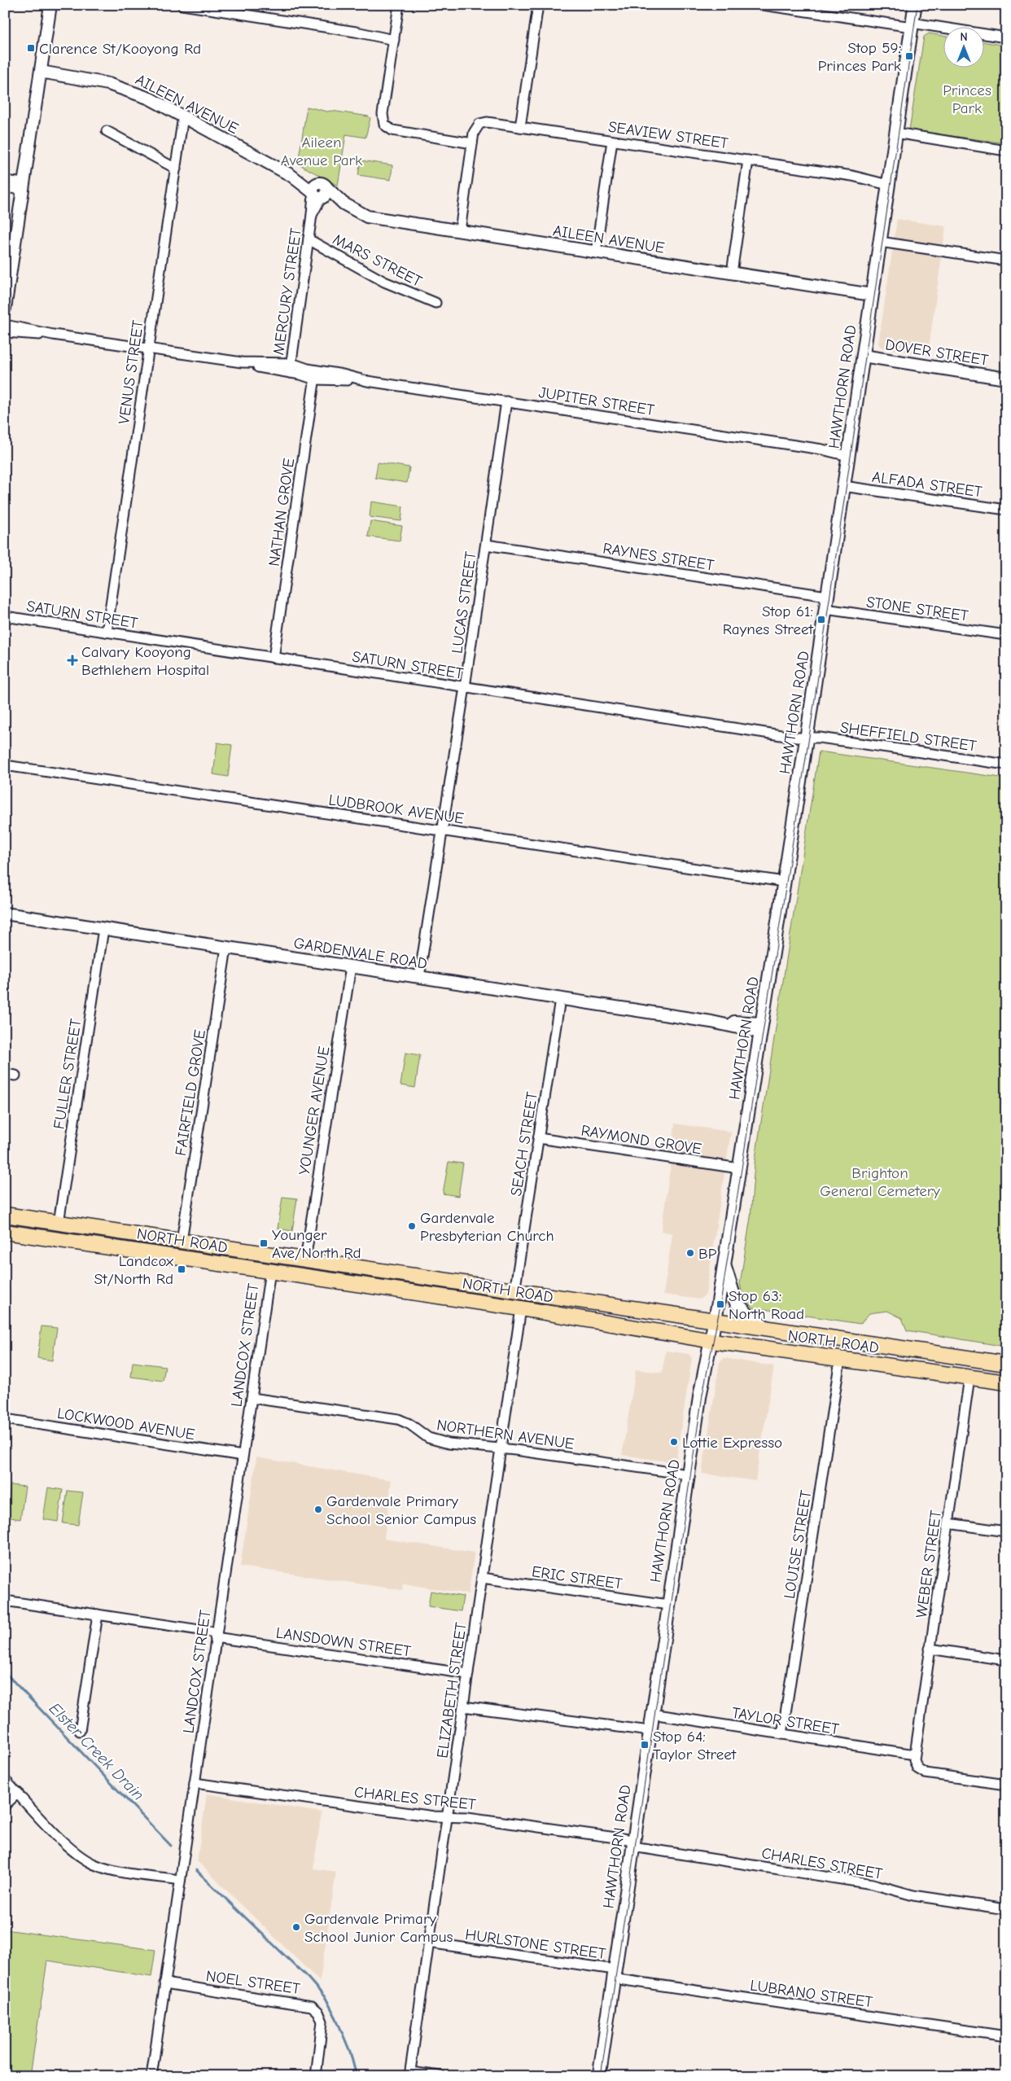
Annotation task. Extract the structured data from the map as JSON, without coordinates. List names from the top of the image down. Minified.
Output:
{"streets":{"highway":["NORTH ROAD"],"main road":["HAWTHORN ROAD"],"street":["AILEEN AVENUE","SEAVIEW STREET","MARS STREET","MERCURY STREET","DOVER STREET","VENUS STREET","JUPITER STREET","ALFADA STREET","NATHAN GROVE","RAYNES STREET","LUCAS STREET","STONE STREET","SATURN STREET","SHEFFIELD STREET","LUDBROOK AVENUE","GARDENVALE ROAD","FULLER STREET","FAIRFIELD GROVE","YOUNGER AVENUE","RAYMOND GROVE","SEACH STREET","LANDCOX STREET","LOCKWOOD AVENUE","NORTHERN AVENUE","LOUISE STREET","WEBER STREET","ERIC STREET","LANSDOWN STREET","ELIZABETH STREET","TAYLOR STREET","CHARLES STREET","HURLSTONE STREET","NOEL STREET","LUBRANO STREET"]},"crossings":[["AILEEN AVENUE","MERCURY STREET"],["AILEEN AVENUE","VENUS STREET"],["AILEEN AVENUE","HAWTHORN ROAD"],["SEAVIEW STREET","HAWTHORN ROAD"],["MARS STREET","MERCURY STREET"],["MERCURY STREET","JUPITER STREET"],["DOVER STREET","HAWTHORN ROAD"],["VENUS STREET","JUPITER STREET"],["VENUS STREET","SATURN STREET"],["HAWTHORN ROAD","JUPITER STREET"],["HAWTHORN ROAD","ALFADA STREET"],["HAWTHORN ROAD","RAYNES STREET"],["HAWTHORN ROAD","STONE STREET"],["HAWTHORN ROAD","SATURN STREET"],["HAWTHORN ROAD","SHEFFIELD STREET"],["HAWTHORN ROAD","LUDBROOK AVENUE"],["HAWTHORN ROAD","GARDENVALE ROAD"],["HAWTHORN ROAD","RAYMOND GROVE"],["HAWTHORN ROAD","NORTH ROAD"],["HAWTHORN ROAD","NORTHERN AVENUE"],["HAWTHORN ROAD","ERIC STREET"],["HAWTHORN ROAD","TAYLOR STREET"],["HAWTHORN ROAD","CHARLES STREET"],["HAWTHORN ROAD","HURLSTONE STREET"],["HAWTHORN ROAD","LUBRANO STREET"],["JUPITER STREET","NATHAN GROVE"],["JUPITER STREET","LUCAS STREET"],["NATHAN GROVE","SATURN STREET"],["RAYNES STREET","LUCAS STREET"],["LUCAS STREET","SATURN STREET"],["LUCAS STREET","LUDBROOK AVENUE"],["LUCAS STREET","GARDENVALE ROAD"],["SATURN STREET","SHEFFIELD STREET"],["GARDENVALE ROAD","FULLER STREET"],["GARDENVALE ROAD","FAIRFIELD GROVE"],["GARDENVALE ROAD","YOUNGER AVENUE"],["GARDENVALE ROAD","SEACH STREET"],["FULLER STREET","NORTH ROAD"],["FAIRFIELD GROVE","NORTH ROAD"],["YOUNGER AVENUE","NORTH ROAD"],["RAYMOND GROVE","SEACH STREET"],["SEACH STREET","NORTH ROAD"],["NORTH ROAD","LANDCOX STREET"],["NORTH ROAD","LOUISE STREET"],["NORTH ROAD","WEBER STREET"],["NORTH ROAD","ELIZABETH STREET"],["LANDCOX STREET","LOCKWOOD AVENUE"],["LANDCOX STREET","NORTHERN AVENUE"],["LANDCOX STREET","LANSDOWN STREET"],["LANDCOX STREET","CHARLES STREET"],["LANDCOX STREET","NOEL STREET"],["NORTHERN AVENUE","ELIZABETH STREET"],["LOUISE STREET","TAYLOR STREET"],["WEBER STREET","TAYLOR STREET"],["ERIC STREET","ELIZABETH STREET"],["LANSDOWN STREET","ELIZABETH STREET"],["ELIZABETH STREET","CHARLES STREET"],["ELIZABETH STREET","HURLSTONE STREET"],["HURLSTONE STREET","LUBRANO STREET"]],"water":["Elster Creek Drain"],"parks":["Princes Park","Aileen Avenue Park","Brighton General Cemetery"],"places":{"transit":["Clarence St/Kooyong Rd","Stop 59: Princes Park","Stop 61: Raynes Street","Younger Ave/North Rd","Landcox St/North Rd","Stop 63: North Road","Stop 64: Taylor Street"],"health":["Calvary Kooyong Bethlehem Hospital"],"other":["Gardenvale Presbyterian Church","BP","Lottie Expresso","Gardenvale Primary School Senior Campus","Gardenvale Primary School Junior Campus"]},"north":"top"}
